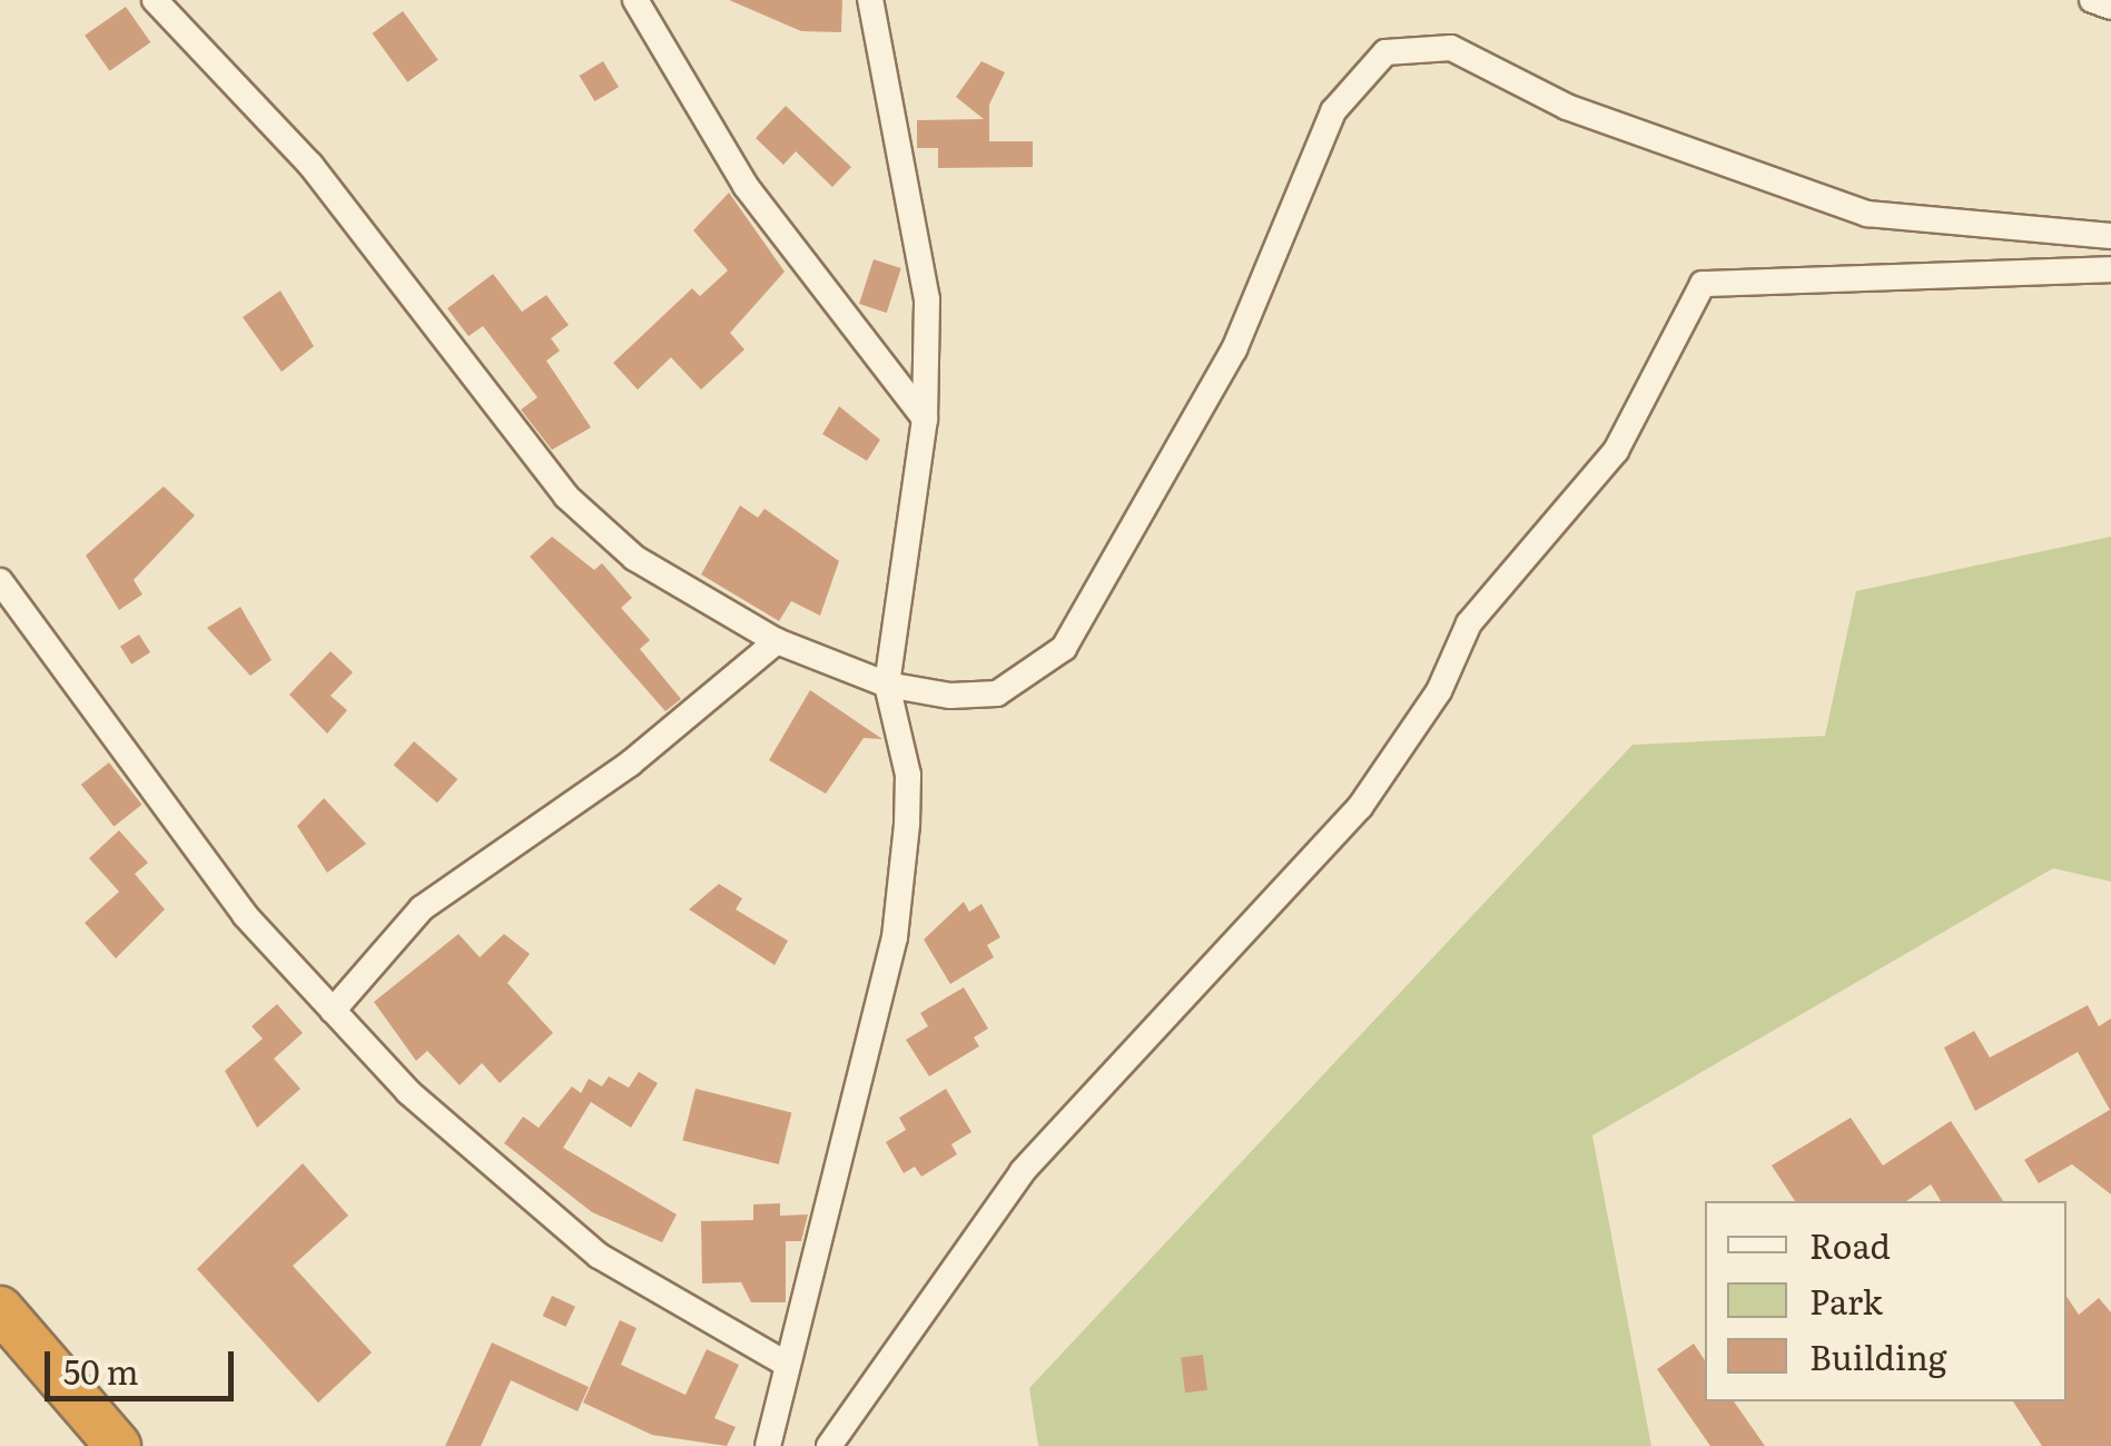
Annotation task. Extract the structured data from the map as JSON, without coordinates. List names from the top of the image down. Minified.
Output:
{"legend":["Road","Park","Building"],"scale_bar":"50 m"}
